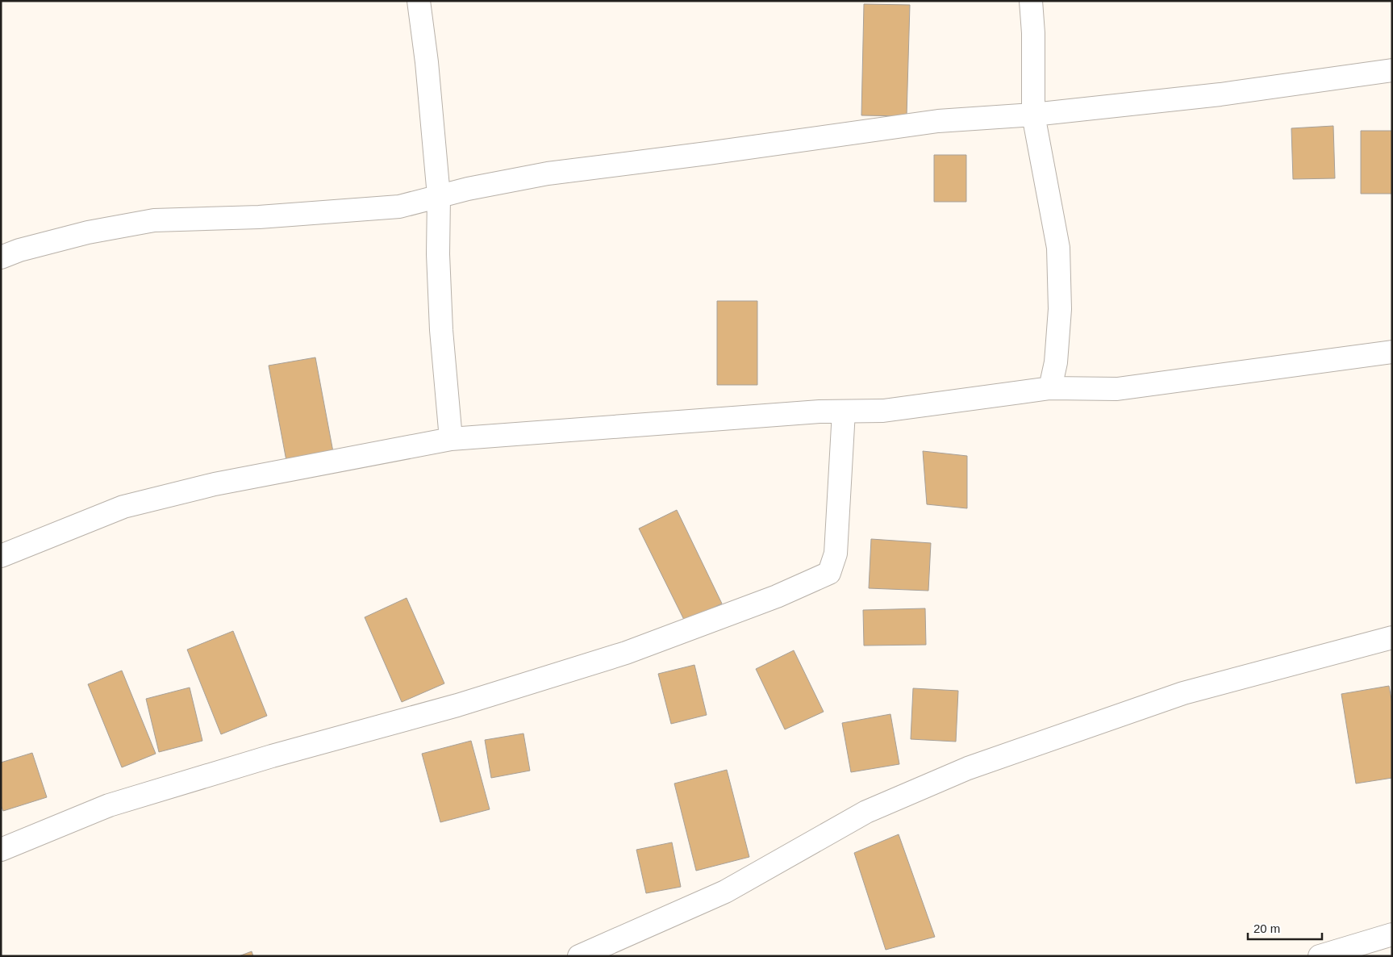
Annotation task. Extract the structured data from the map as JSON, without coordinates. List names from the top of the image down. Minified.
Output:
{"scale_bar":"20 m"}
